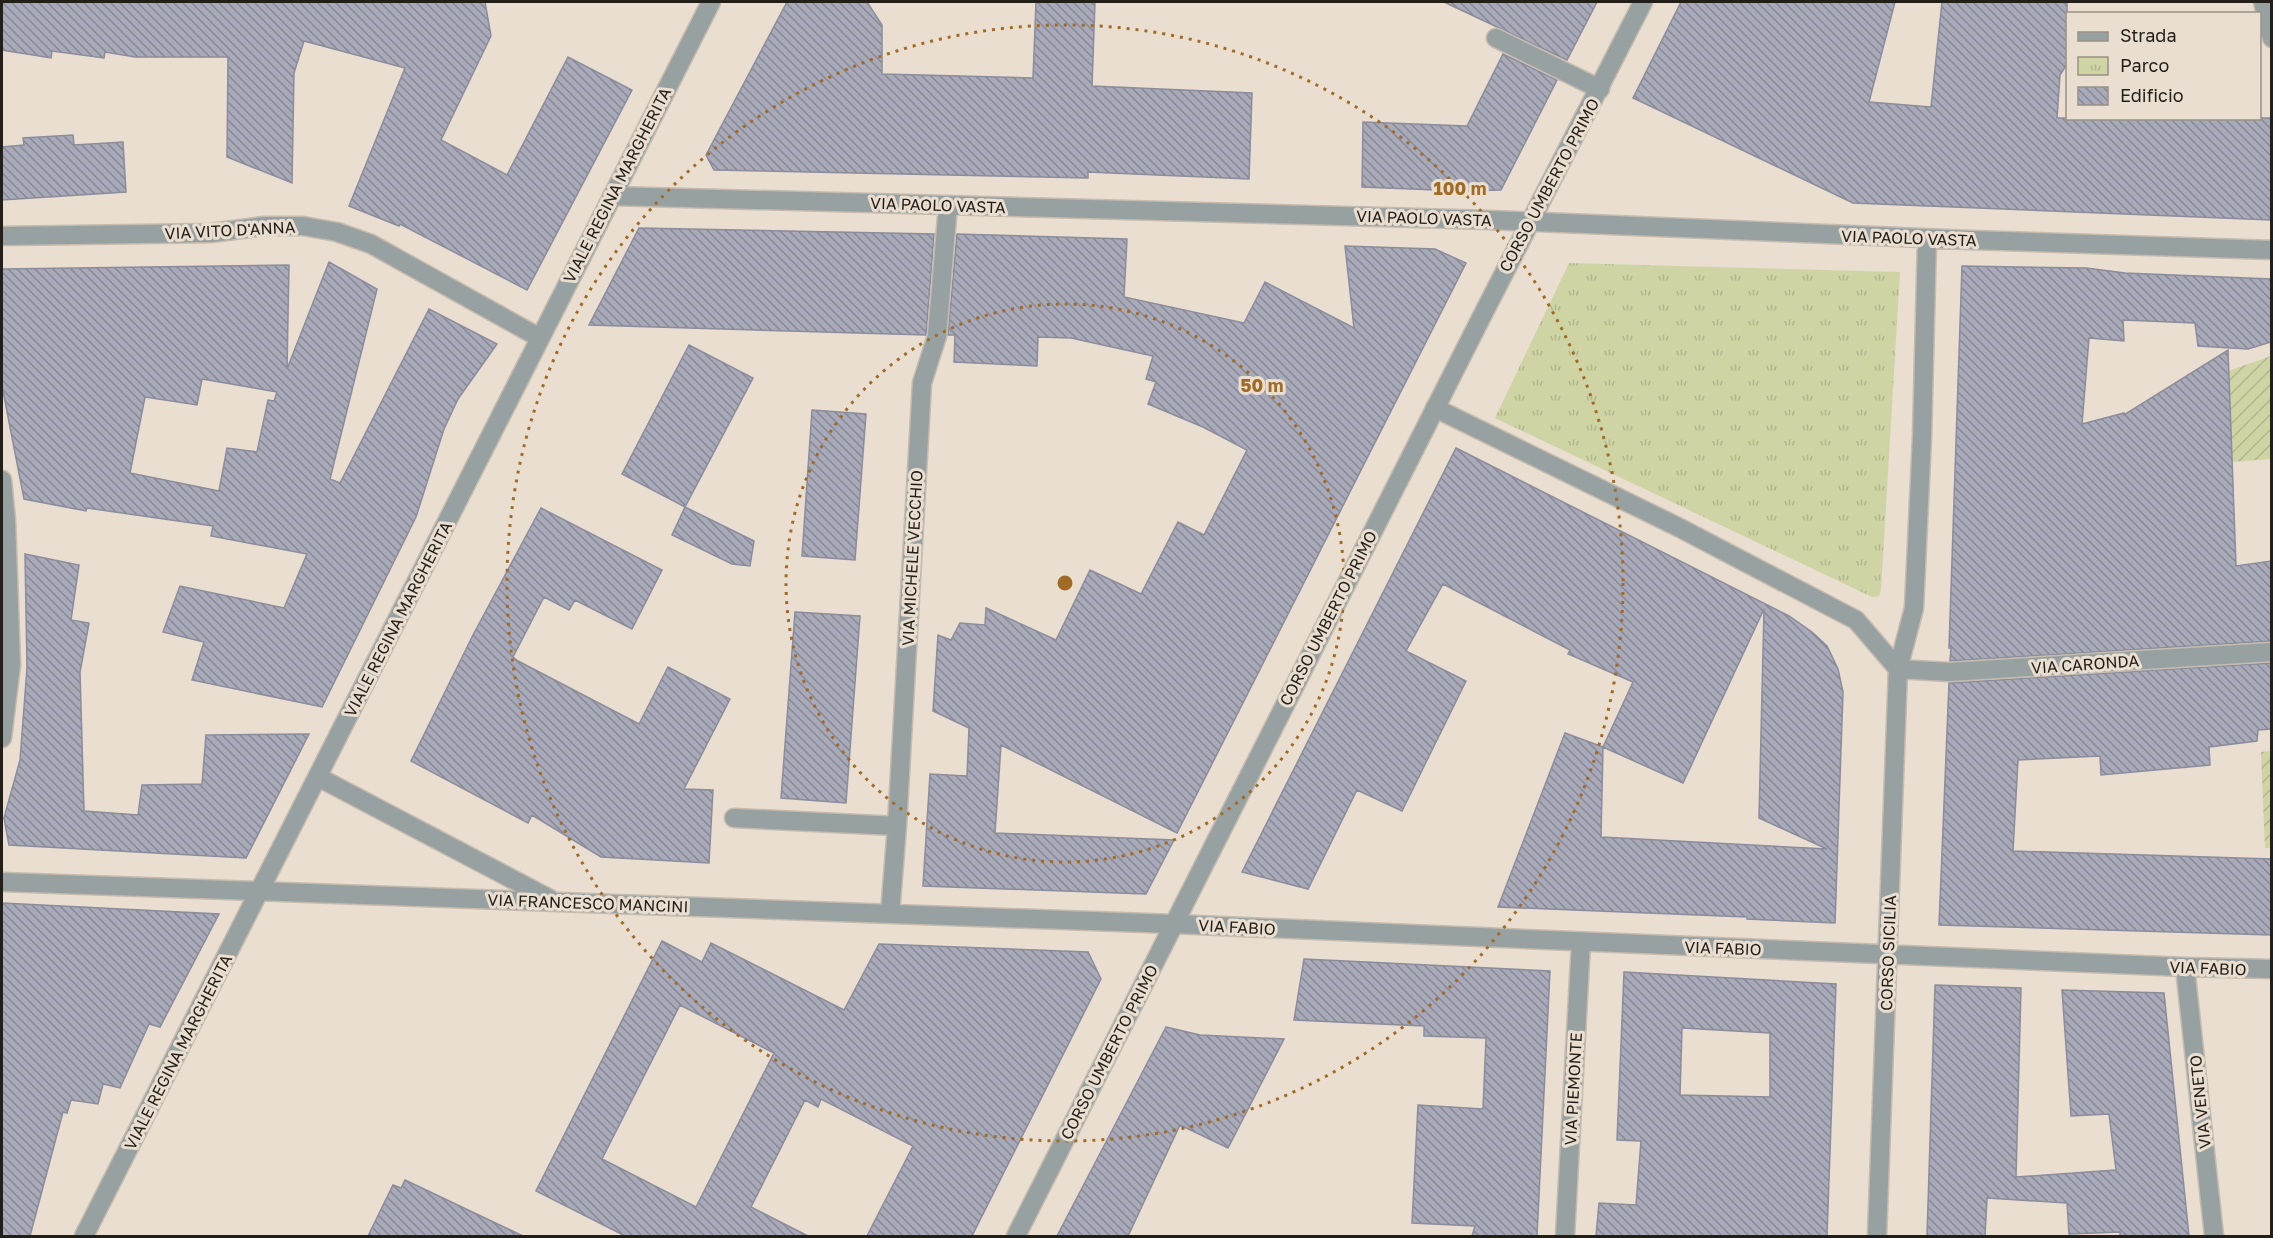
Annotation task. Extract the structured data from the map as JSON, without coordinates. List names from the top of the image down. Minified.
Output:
{"streets":{"street":["VIALE REGINA MARGHERITA","CORSO UMBERTO PRIMO","VIA PAOLO VASTA","VIA VITO D'ANNA","VIA MICHELE VECCHIO","VIA CARONDA","VIA FRANCESCO MANCINI","VIA FABIO","CORSO SICILIA","VIA PIEMONTE","VIA VENETO"]},"crossings":[["VIALE REGINA MARGHERITA","VIA PAOLO VASTA"],["VIALE REGINA MARGHERITA","VIA VITO D'ANNA"],["VIALE REGINA MARGHERITA","VIA FRANCESCO MANCINI"],["CORSO UMBERTO PRIMO","VIA PAOLO VASTA"],["CORSO UMBERTO PRIMO","VIA FRANCESCO MANCINI"],["CORSO UMBERTO PRIMO","VIA FABIO"],["VIA PAOLO VASTA","VIA MICHELE VECCHIO"],["VIA PAOLO VASTA","CORSO SICILIA"],["VIA MICHELE VECCHIO","VIA FRANCESCO MANCINI"],["VIA CARONDA","CORSO SICILIA"],["VIA FRANCESCO MANCINI","VIA FABIO"],["VIA FABIO","CORSO SICILIA"],["VIA FABIO","VIA PIEMONTE"],["VIA FABIO","VIA VENETO"]],"legend":["Strada","Parco","Edificio"],"rings":["100 m","50 m"]}
